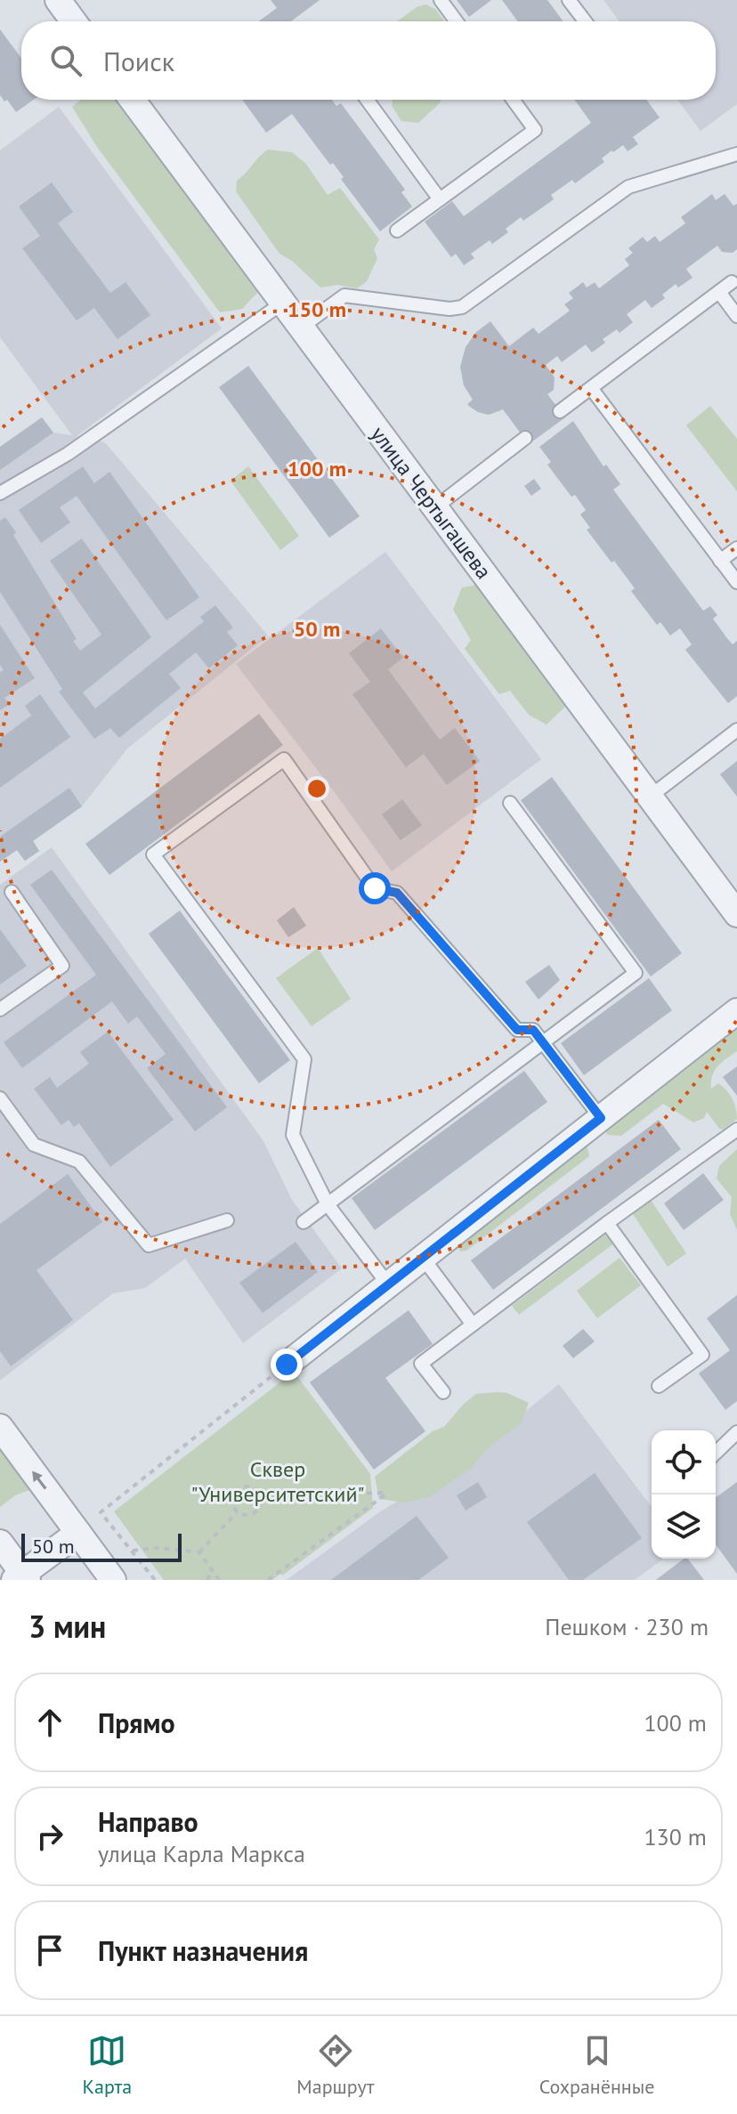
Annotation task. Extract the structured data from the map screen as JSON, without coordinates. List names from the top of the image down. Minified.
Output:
{"streets":{"street":["улица Чертыгашева"]},"parks":["Сквер \"Университетский\""],"scale_bar":"50 m","page":{"search":"Поиск","scale":"50 m","heading":["3 мин","Пешком · 230 m"],"list":[["Прямо","100 m"],["Направо","улица Карла Маркса","130 m"],"Пункт назначения"],"nav":["Карта","Маршрут","Сохранённые"]},"rings":["150 m","100 m","50 m"]}
